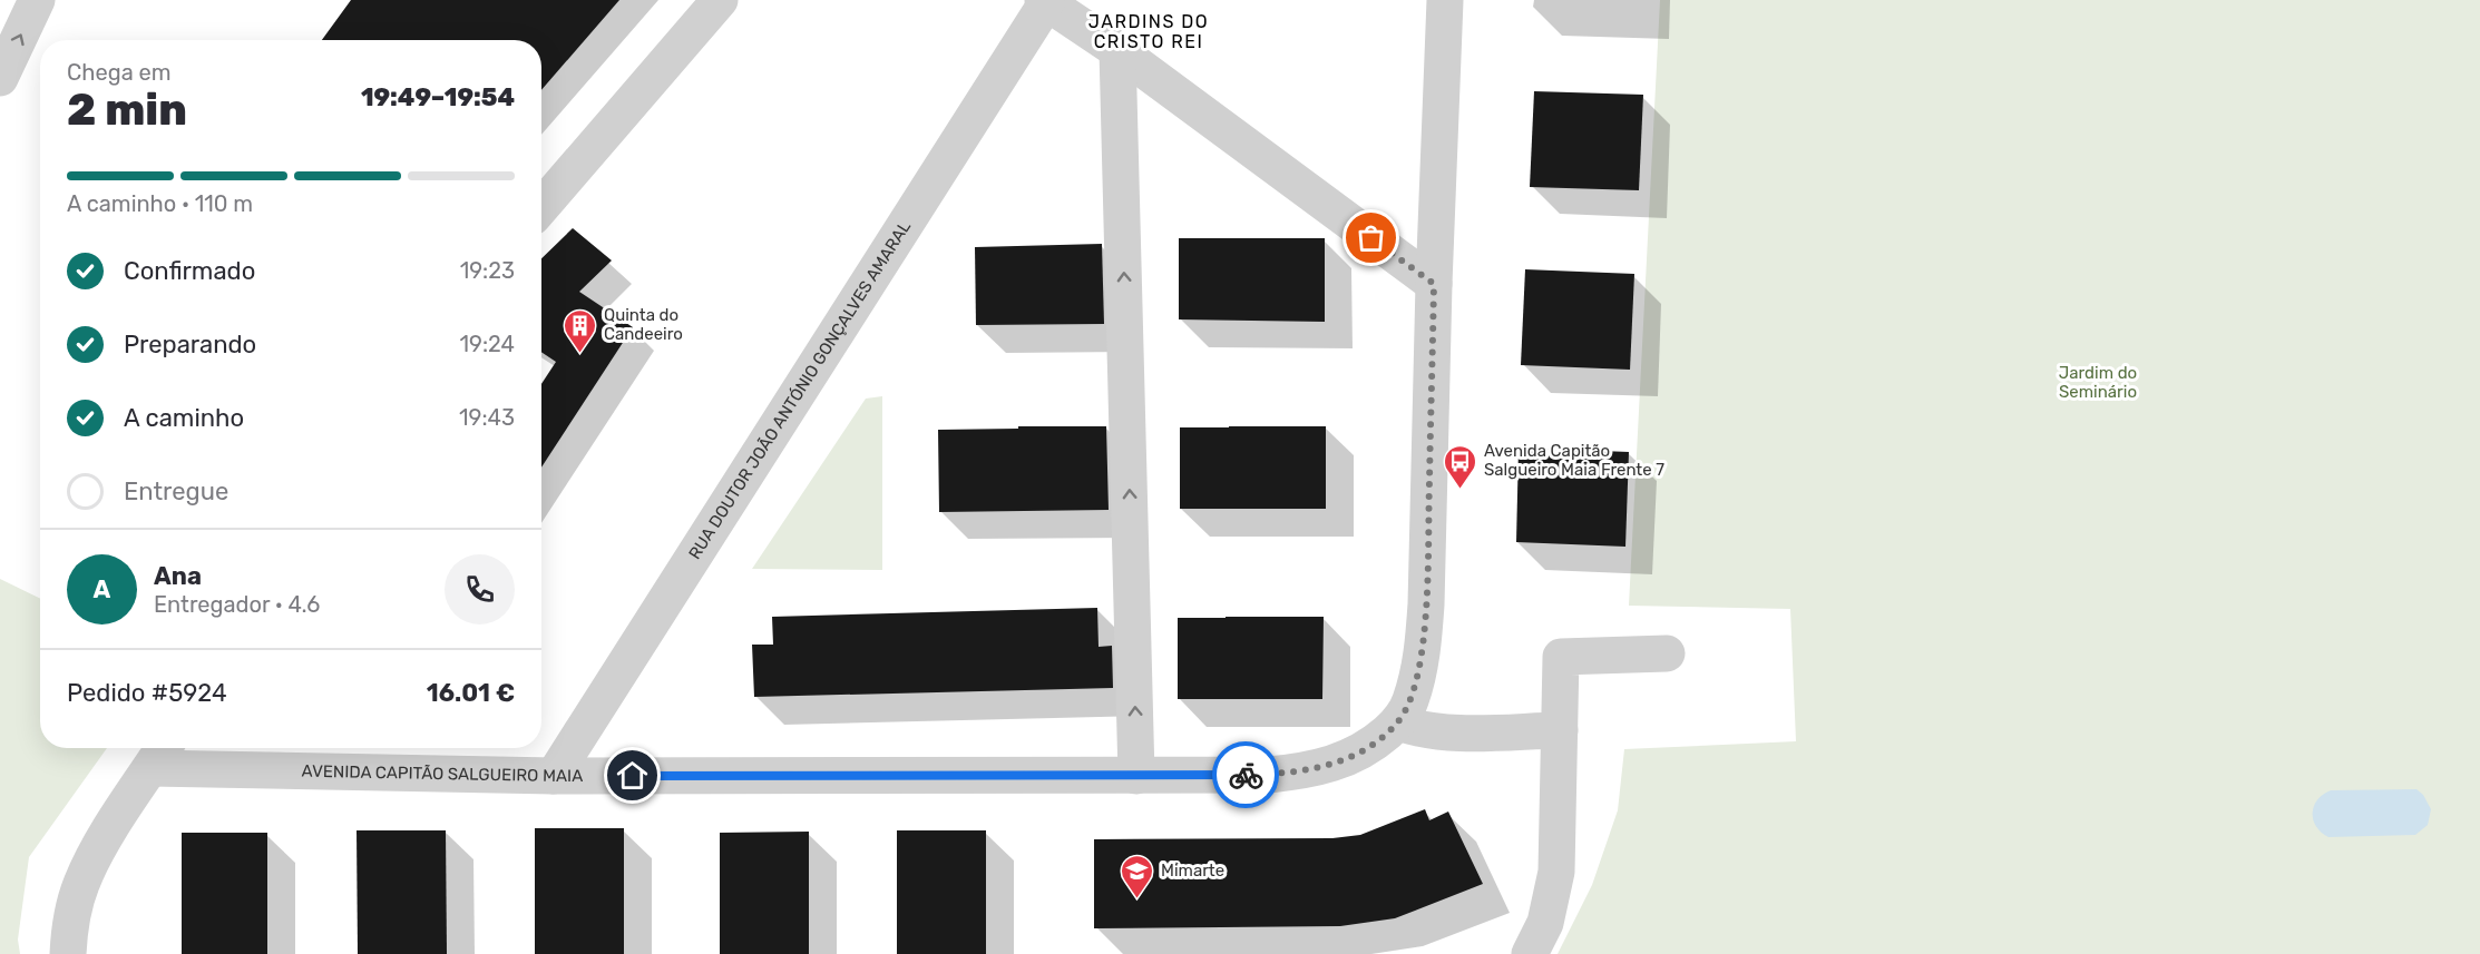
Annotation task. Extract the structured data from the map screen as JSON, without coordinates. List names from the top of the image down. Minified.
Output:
{"streets":{"street":["RUA DOUTOR JOÃO ANTÓNIO GONÇALVES AMARAL","AVENIDA CAPITÃO SALGUEIRO MAIA"]},"crossings":[["RUA DOUTOR JOÃO ANTÓNIO GONÇALVES AMARAL","AVENIDA CAPITÃO SALGUEIRO MAIA"]],"districts":["JARDINS DO CRISTO REI"],"parks":["Jardim do Seminário"],"places":{"building":["Quinta do Candeeiro"],"bus stop":["Avenida Capitão Salgueiro Maia Frente 7"],"school or university":["Mimarte"]},"page":{"heading":["2 min","Chega em","19:49–19:54"],"panel":["Ana","Entregador · 4.6","Pedido #5924","16.01 €"],"bar":"A caminho · 110 m","list":[["Confirmado","19:23"],["Preparando","19:24"],["A caminho","19:43"],"Entregue"],"round":"A"}}
